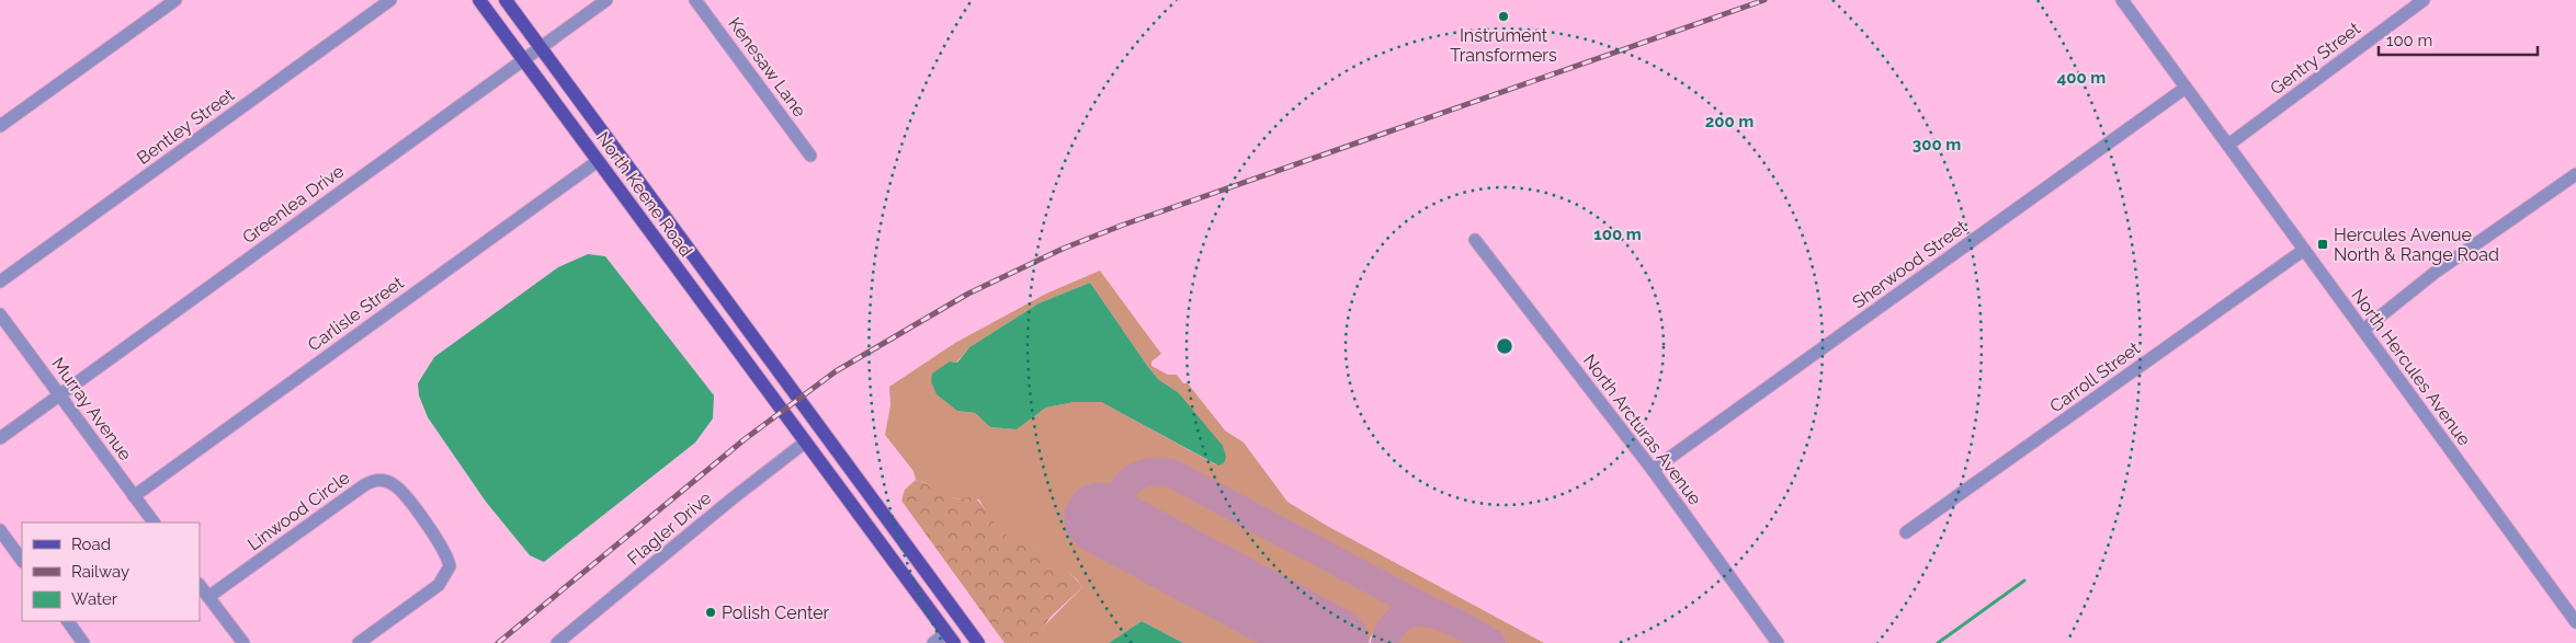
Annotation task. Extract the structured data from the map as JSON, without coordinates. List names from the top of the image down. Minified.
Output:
{"streets":{"main road":["North Keene Road"],"street":["Gentry Street","Kenesaw Lane","Bentley Street","Greenlea Drive","Sherwood Street","Carlisle Street","North Hercules Avenue","Carroll Street","Murray Avenue","North Arcturas Avenue","Linwood Circle","Flagler Drive"]},"crossings":[["Gentry Street","North Hercules Avenue"],["North Keene Road","Greenlea Drive"],["North Keene Road","Carlisle Street"],["North Keene Road","Flagler Drive"],["Greenlea Drive","Murray Avenue"],["Sherwood Street","North Hercules Avenue"],["Sherwood Street","North Arcturas Avenue"],["Carlisle Street","Murray Avenue"],["North Hercules Avenue","Carroll Street"]],"places":{"other":["Instrument Transformers","Polish Center"],"transit":["Hercules Avenue North & Range Road"]},"legend":["Road","Railway","Water"],"scale_bar":"100 m","rings":["400 m","200 m","300 m","100 m"]}
